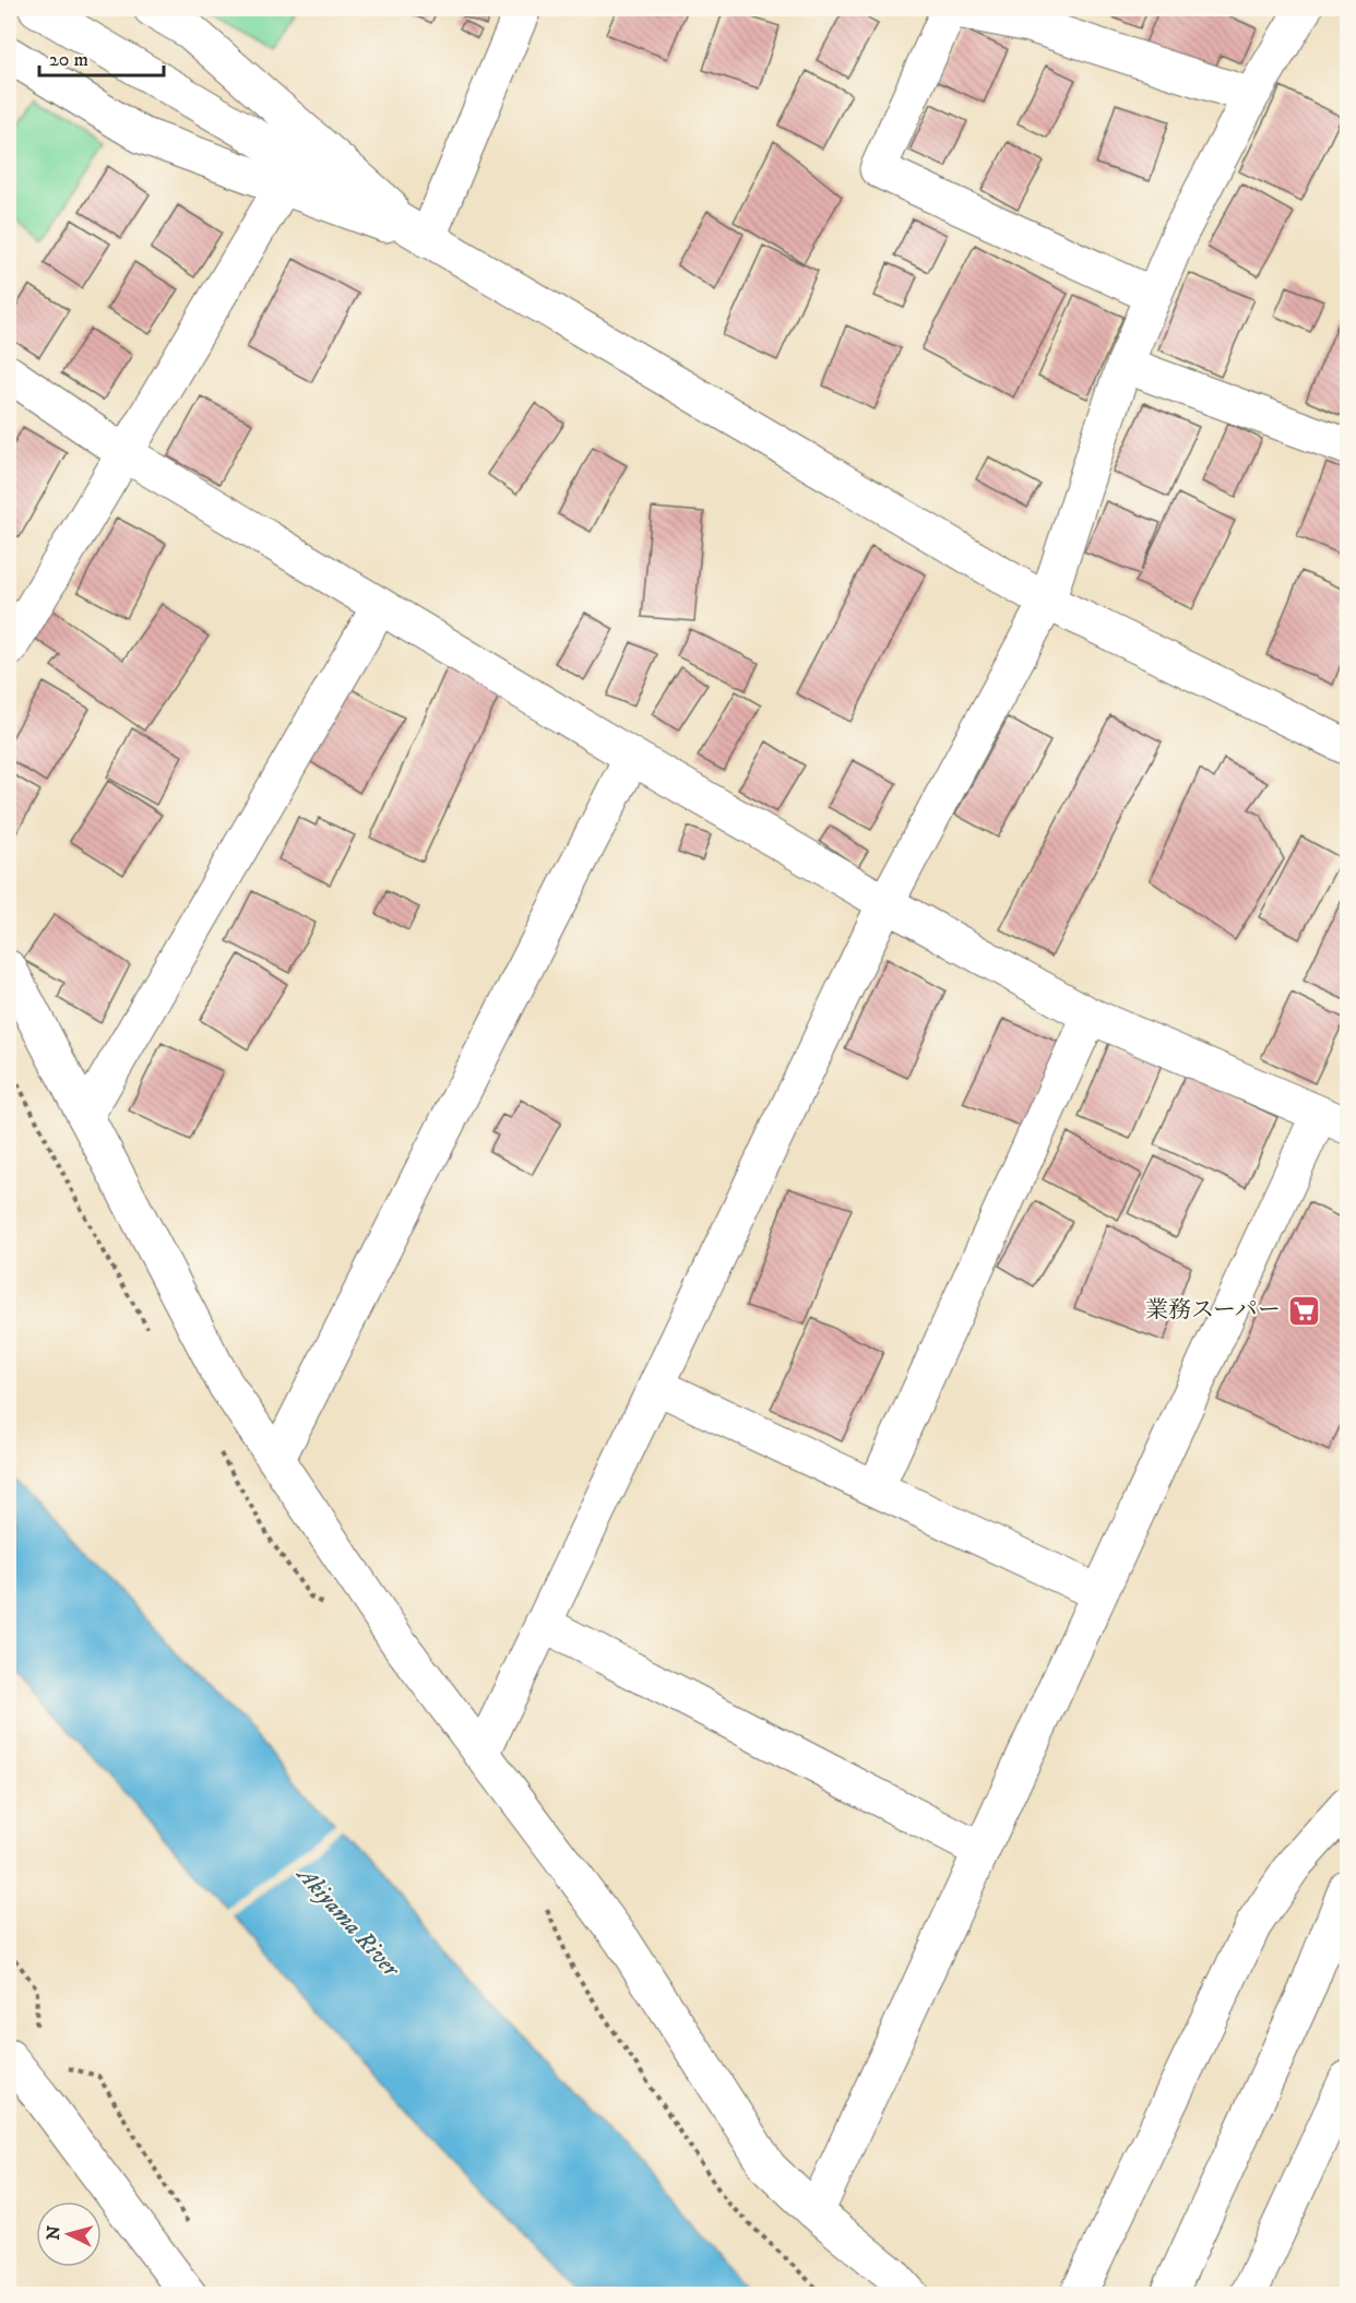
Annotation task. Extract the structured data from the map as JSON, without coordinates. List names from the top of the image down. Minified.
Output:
{"water":["Akiyama River"],"places":{"supermarket":["業務スーパー"]},"scale_bar":"20 m","north":"left"}
